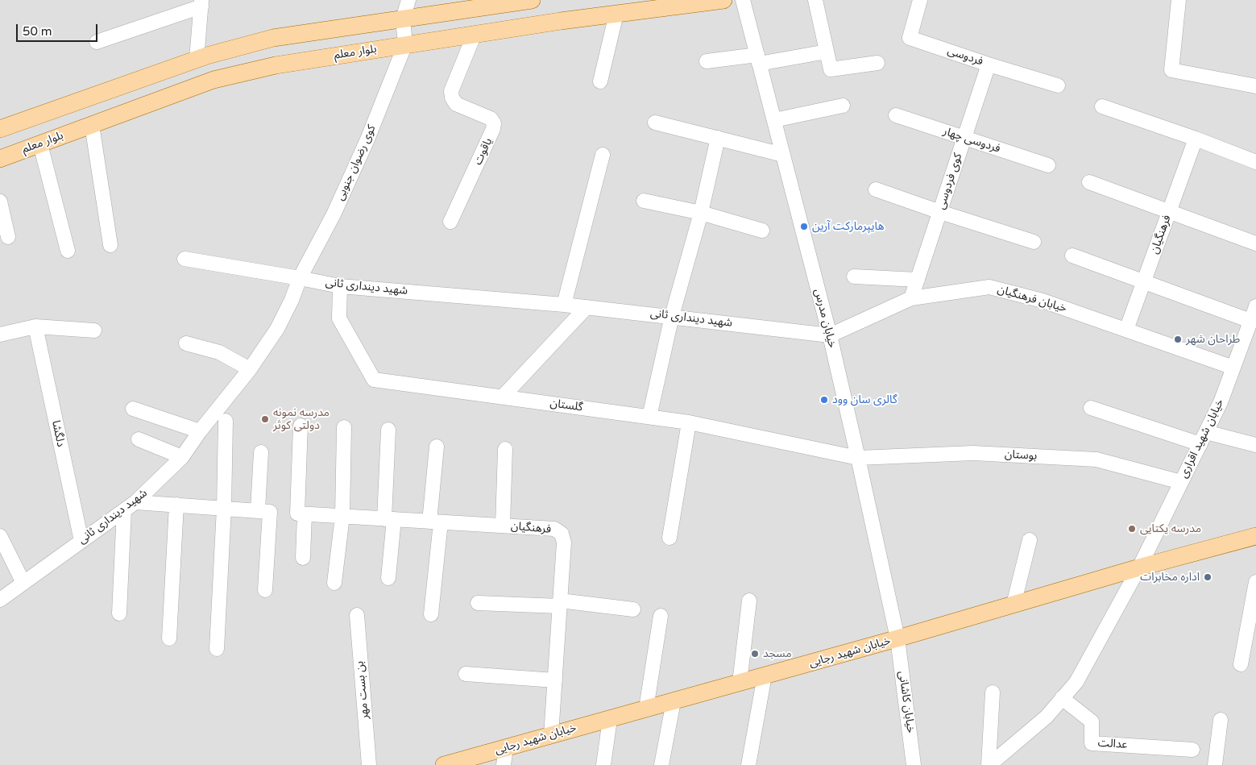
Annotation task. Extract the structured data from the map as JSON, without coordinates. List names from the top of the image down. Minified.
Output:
{"streets":{"main road":["بلوار معلم","خیابان شهید رجایی"],"street":["فردوسی","فردوسی چهار","یاقوت","کوی رضوان جنوبی","کوی فردوسی","فرهنگیان","شهید دینداری ثانی","خیابان فرهنگیان","خیابان مدرس","گلستان","دلگشا","خیابان شهید اقراری","بوستان","بن بست مهر","خیابان کاشانی","عدالت"]},"crossings":[["بلوار معلم","یاقوت"],["بلوار معلم","کوی رضوان جنوبی"],["فردوسی","کوی فردوسی"],["فردوسی چهار","کوی فردوسی"],["کوی رضوان جنوبی","شهید دینداری ثانی"],["کوی فردوسی","خیابان فرهنگیان"],["فرهنگیان","خیابان فرهنگیان"],["فرهنگیان","خیابان شهید رجایی"],["شهید دینداری ثانی","خیابان فرهنگیان"],["شهید دینداری ثانی","خیابان مدرس"],["شهید دینداری ثانی","گلستان"],["شهید دینداری ثانی","دلگشا"],["خیابان فرهنگیان","خیابان مدرس"],["خیابان فرهنگیان","خیابان شهید اقراری"],["خیابان مدرس","گلستان"],["خیابان مدرس","بوستان"],["خیابان مدرس","خیابان شهید رجایی"],["خیابان مدرس","خیابان کاشانی"],["گلستان","بوستان"],["خیابان شهید اقراری","بوستان"],["خیابان شهید اقراری","خیابان شهید رجایی"],["خیابان شهید رجایی","خیابان کاشانی"]],"places":["هایپرمارکت آرین","طراحان شهر","گالری سان وود","مدرسه نمونه دولتی کوثر","مدرسه یکتایی","اداره مخابرات","مسجد"],"scale_bar":"50 m"}
